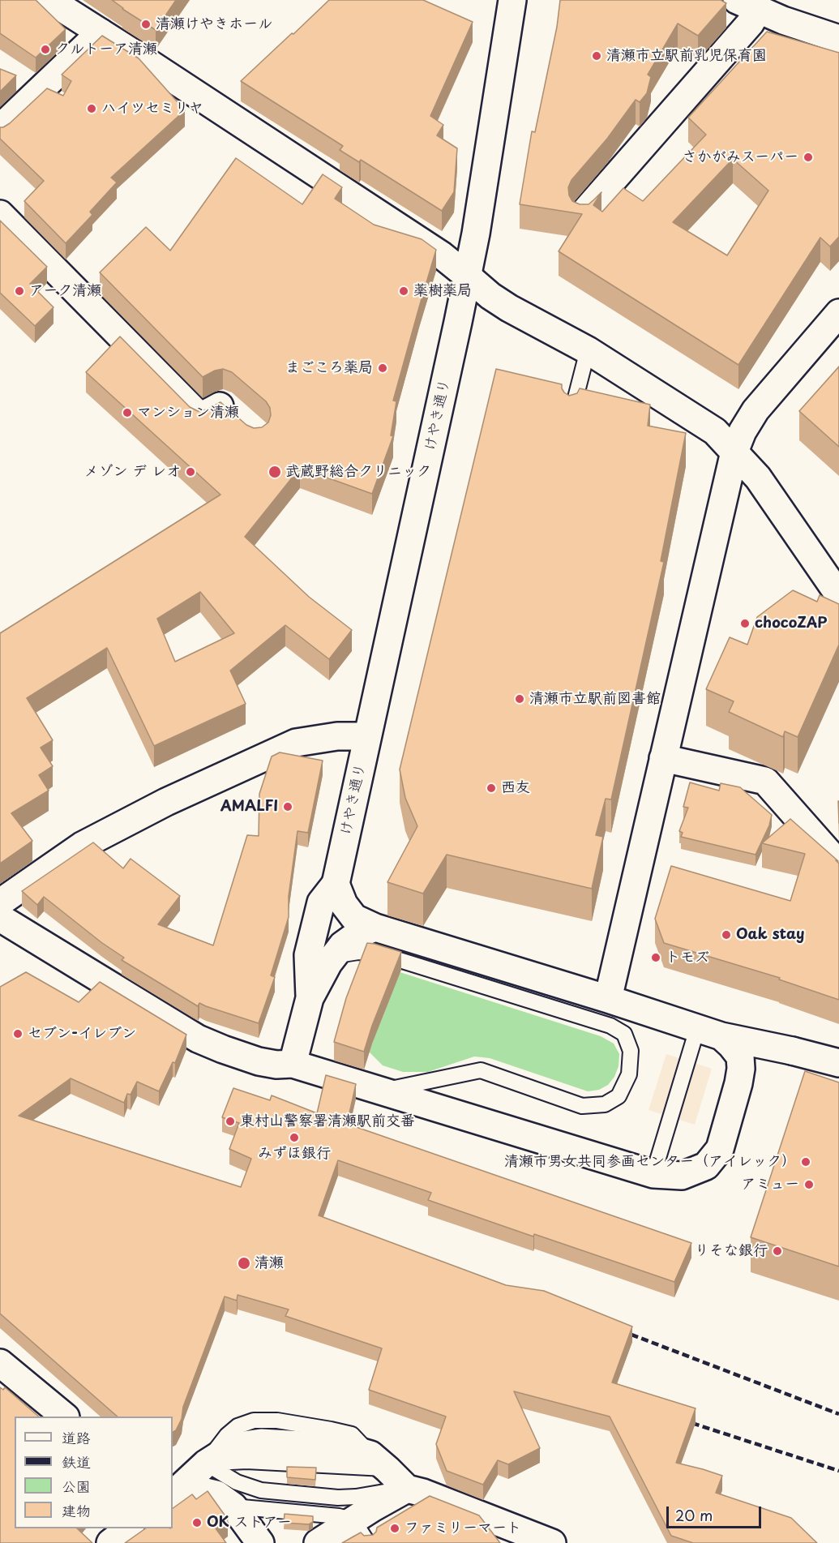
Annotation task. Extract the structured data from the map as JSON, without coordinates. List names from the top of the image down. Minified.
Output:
{"streets":{"street":["けやき通り"]},"places":["清瀬けやきホール","クルトーア清瀬","清瀬市立駅前乳児保育園","ハイツセミリヤ","さかがみスーパー","アーク清瀬","薬樹薬局","まごころ薬局","マンション清瀬","メゾン デ レオ","武蔵野総合クリニック","chocoZAP","清瀬市立駅前図書館","西友","AMALFI","Oak stay","トモズ","セブン-イレブン","東村山警察署清瀬駅前交番","みずほ銀行","清瀬市男女共同参画センター（アイレック）","アミュー","りそな銀行","清瀬","OK ストアー","ファミリーマート"],"legend":["道路","鉄道","公園","建物"],"scale_bar":"20 m"}
